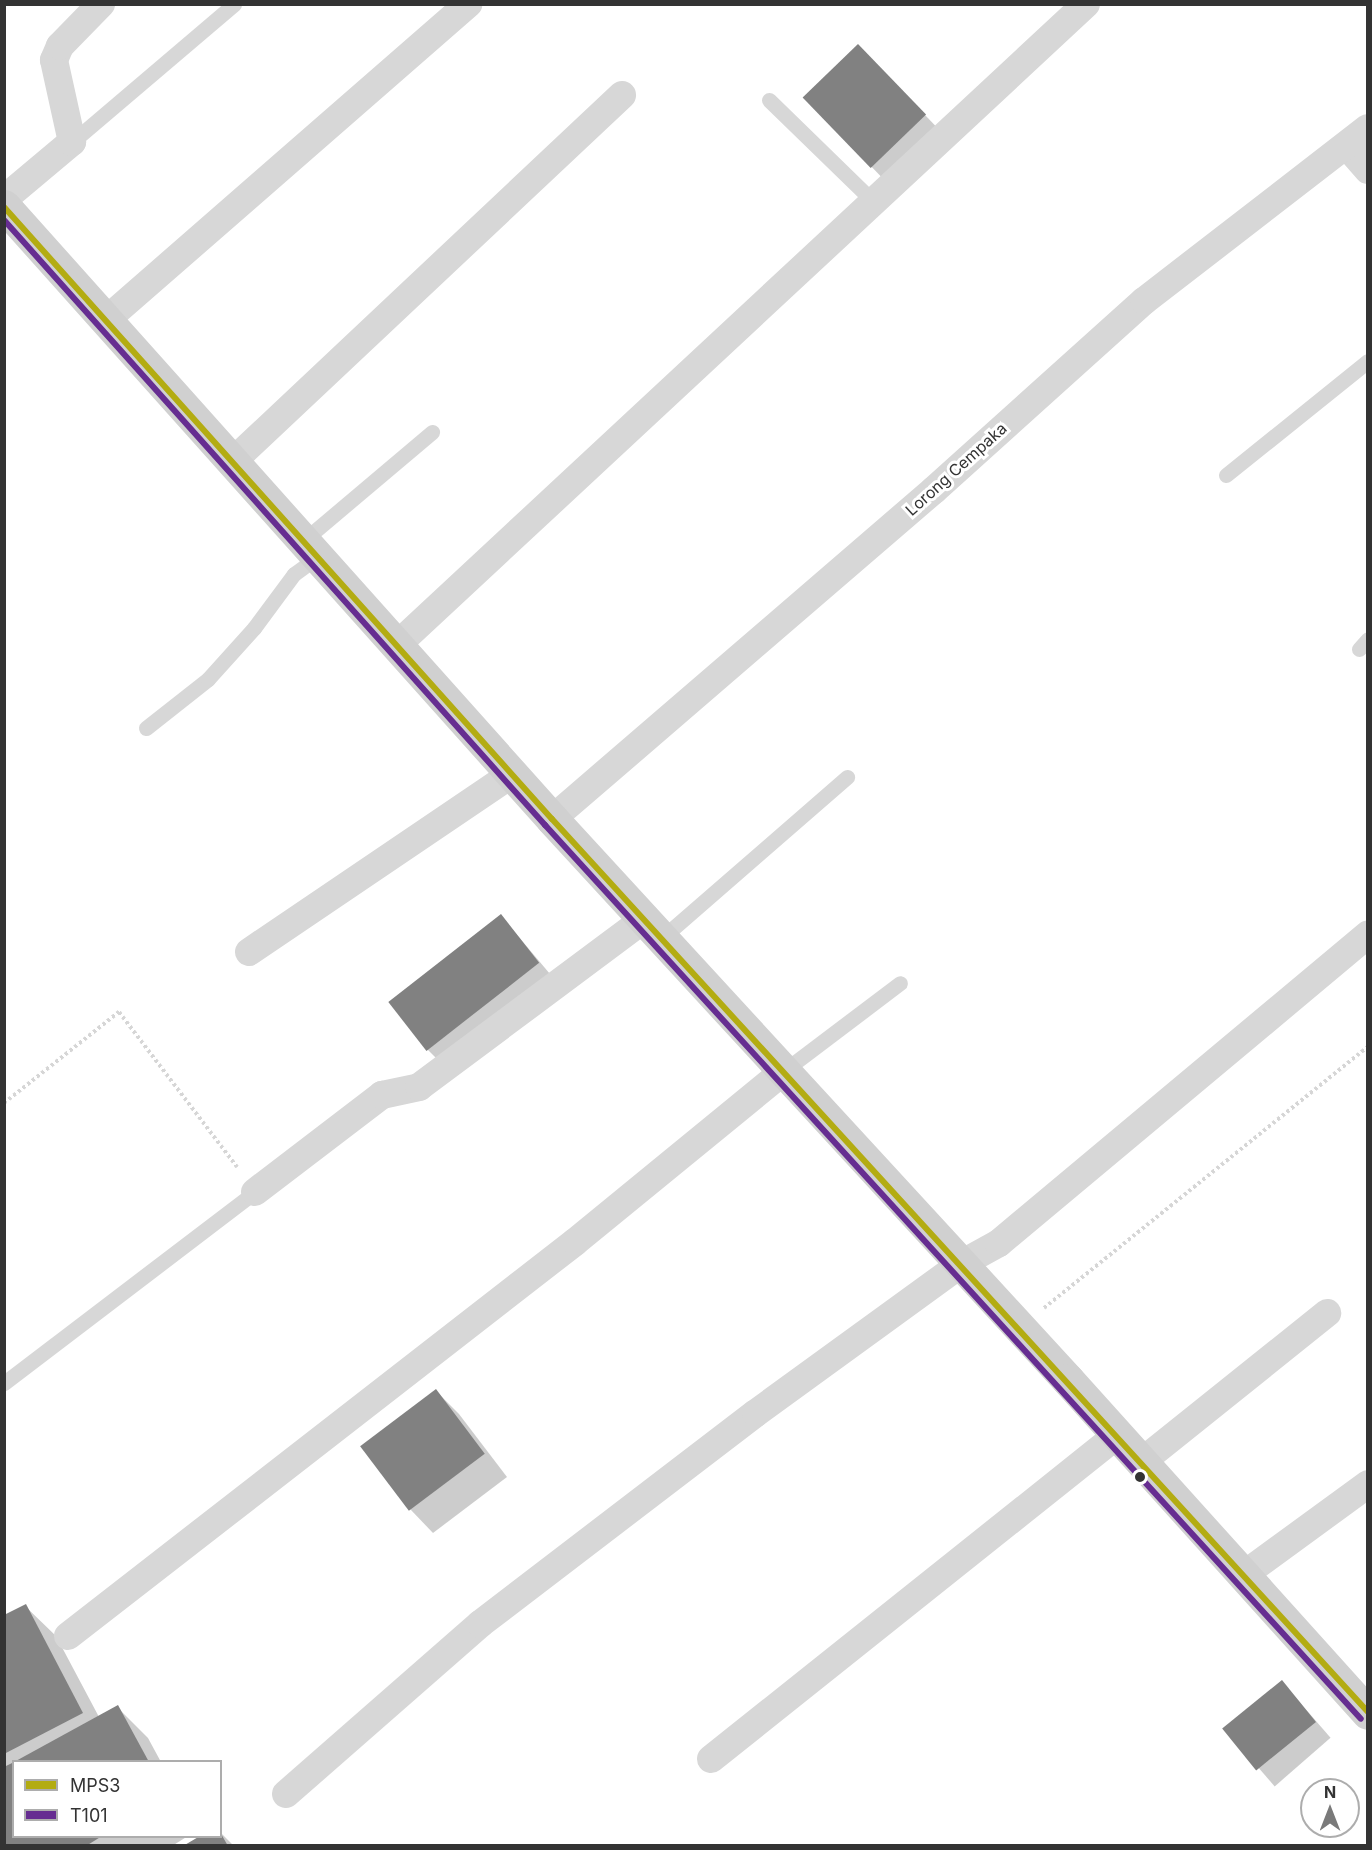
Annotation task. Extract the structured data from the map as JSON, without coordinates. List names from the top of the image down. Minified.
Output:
{"streets":{"street":["Lorong Cempaka"]},"lines":["transit line MPS3","transit line T101"],"legend":["MPS3","T101"],"north":"top"}
